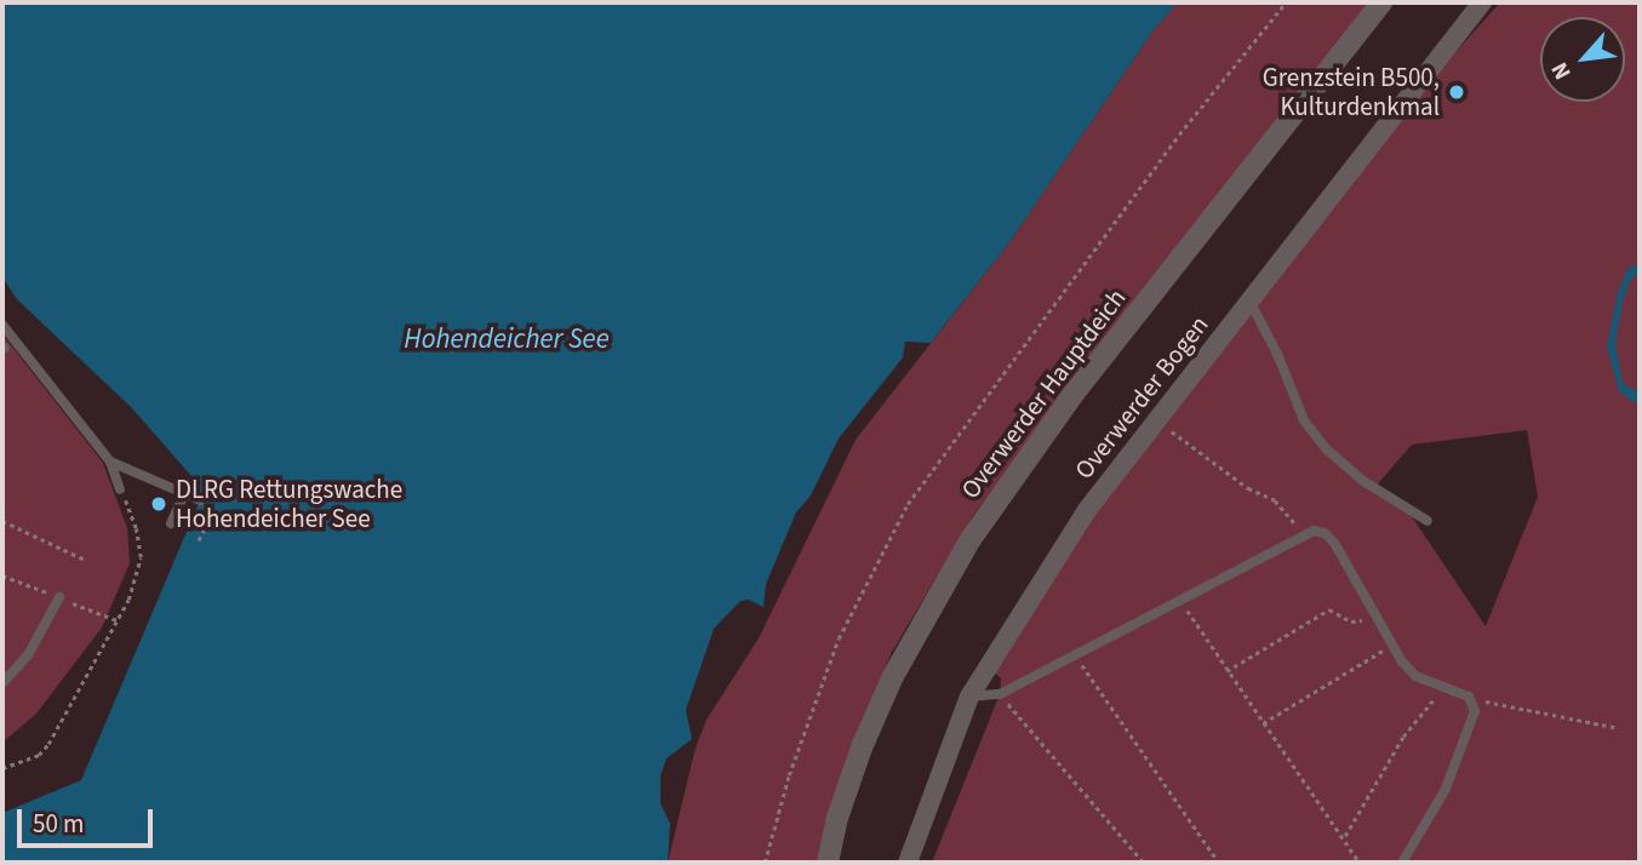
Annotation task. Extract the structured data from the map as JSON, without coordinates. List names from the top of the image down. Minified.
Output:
{"streets":{"street":["Overwerder Hauptdeich","Overwerder Bogen"]},"water":["Hohendeicher See"],"places":["Grenzstein B500, Kulturdenkmal","DLRG Rettungswache Hohendeicher See"],"scale_bar":"50 m","north":"bottom left"}
